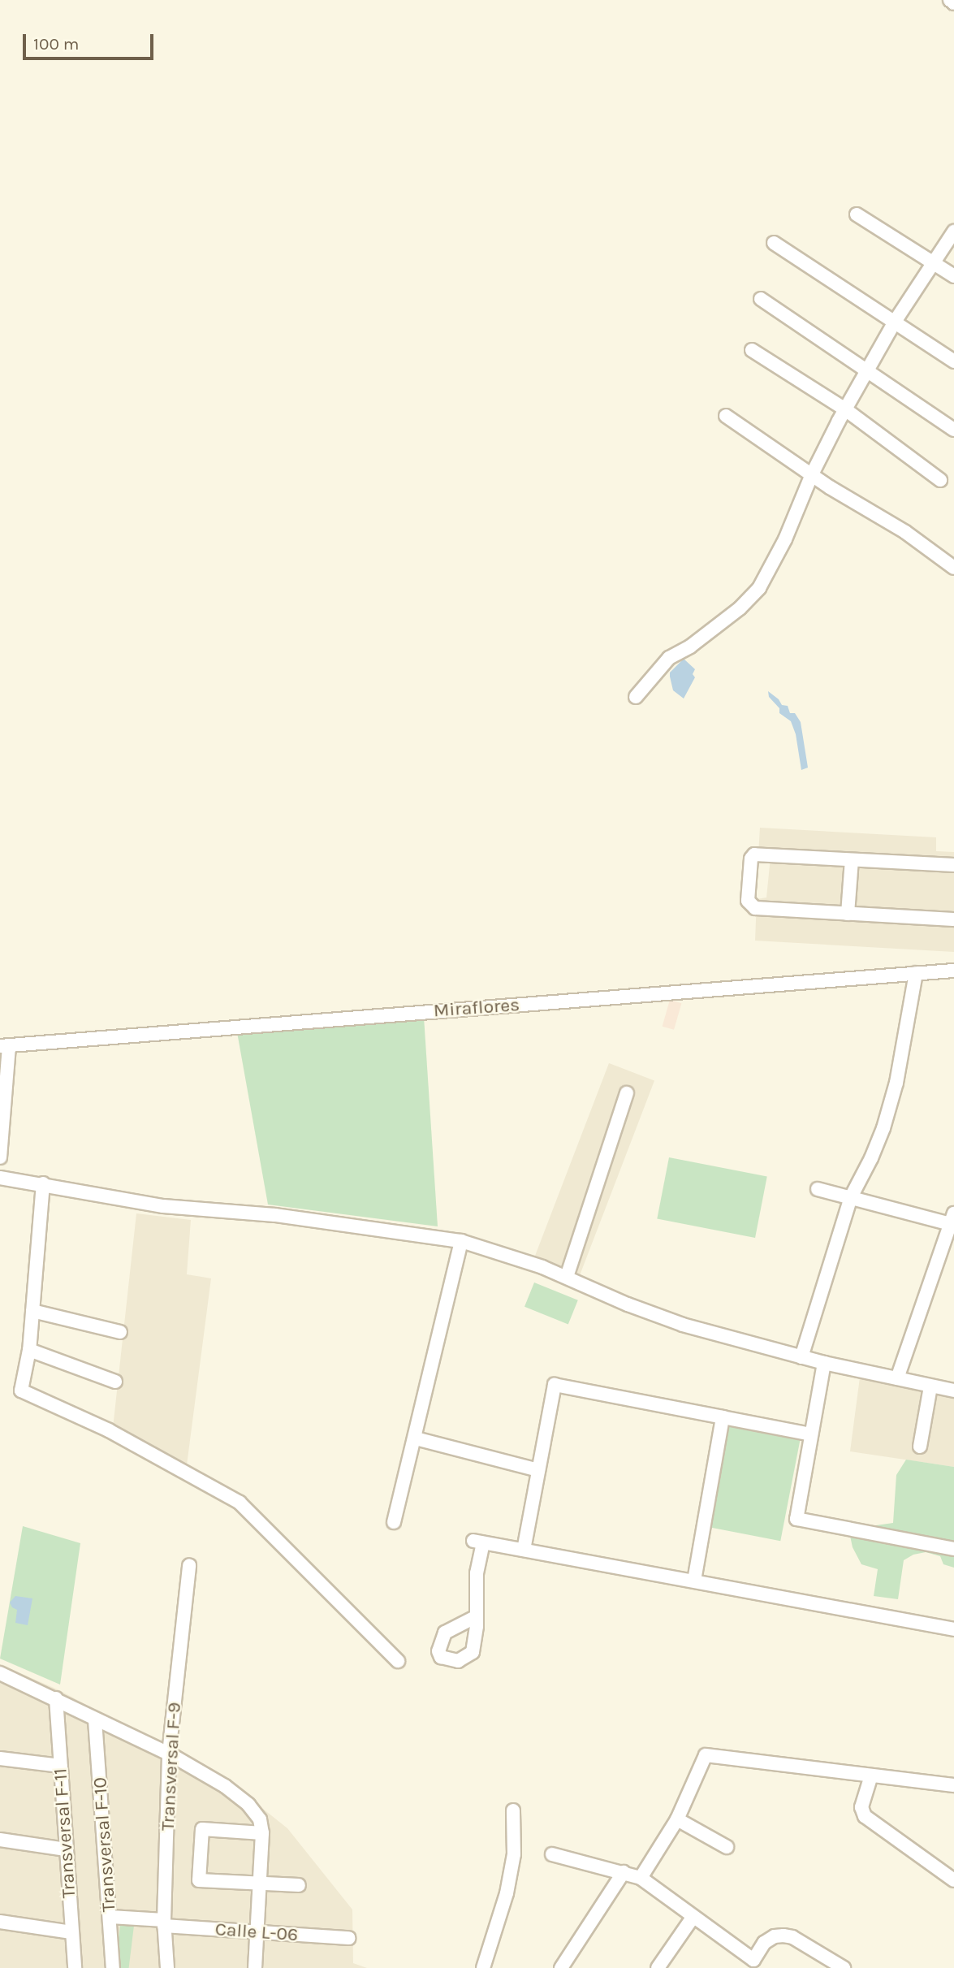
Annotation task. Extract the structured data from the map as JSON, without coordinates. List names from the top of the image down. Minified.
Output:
{"streets":{"street":["Miraflores","Transversal F-9","Transversal F-11","Transversal F-10","Calle L-06"]},"crossings":[["Transversal F-9","Calle L-06"],["Transversal F-10","Calle L-06"]],"scale_bar":"100 m"}
